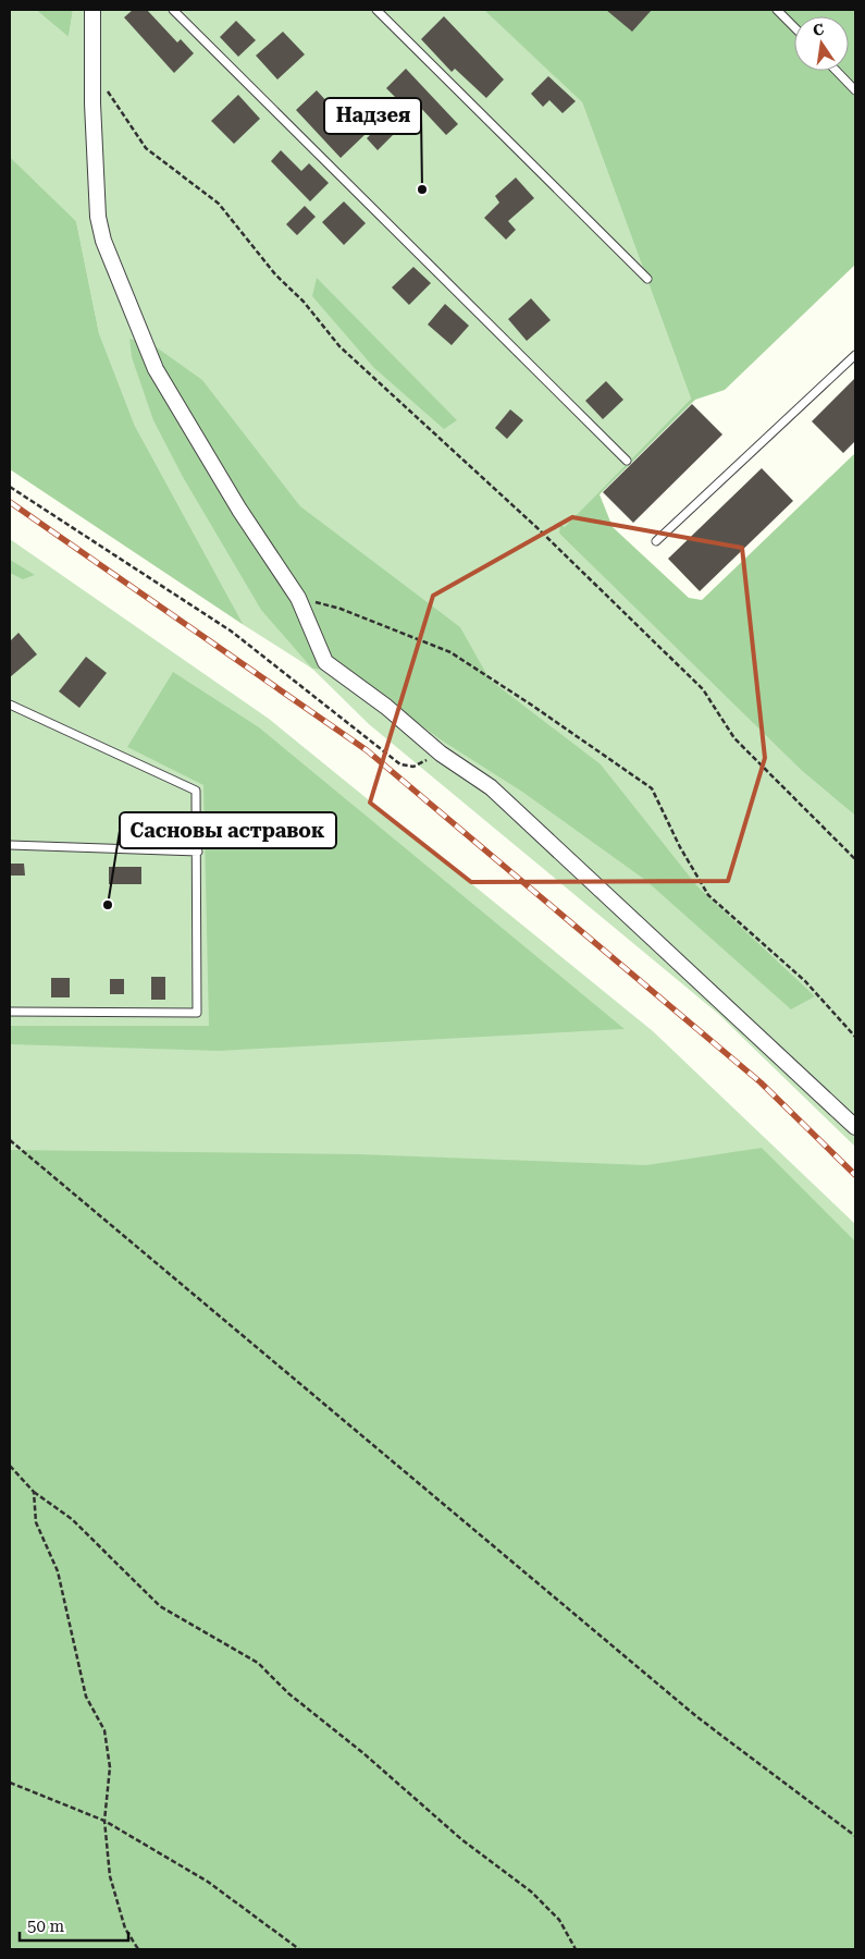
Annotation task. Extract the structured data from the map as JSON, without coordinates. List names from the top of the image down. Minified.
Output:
{"places":["Надзея","Сасновы астравок"],"scale_bar":"50 m","north":"top"}
